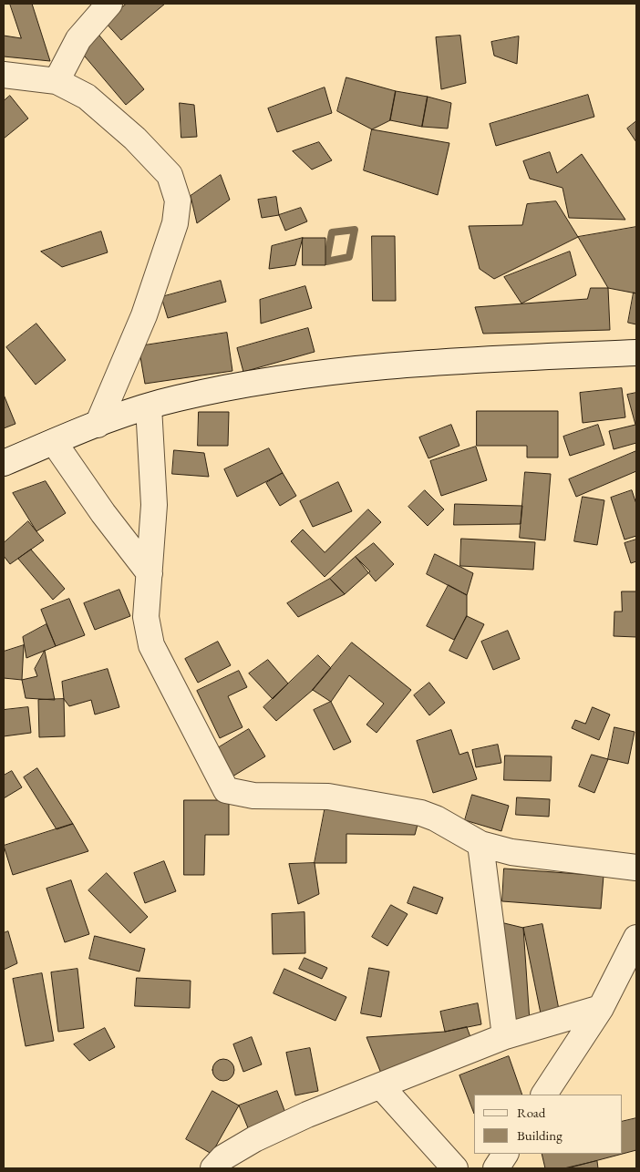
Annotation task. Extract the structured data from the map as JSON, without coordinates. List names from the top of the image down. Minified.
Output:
{"legend":["Road","Building"]}
